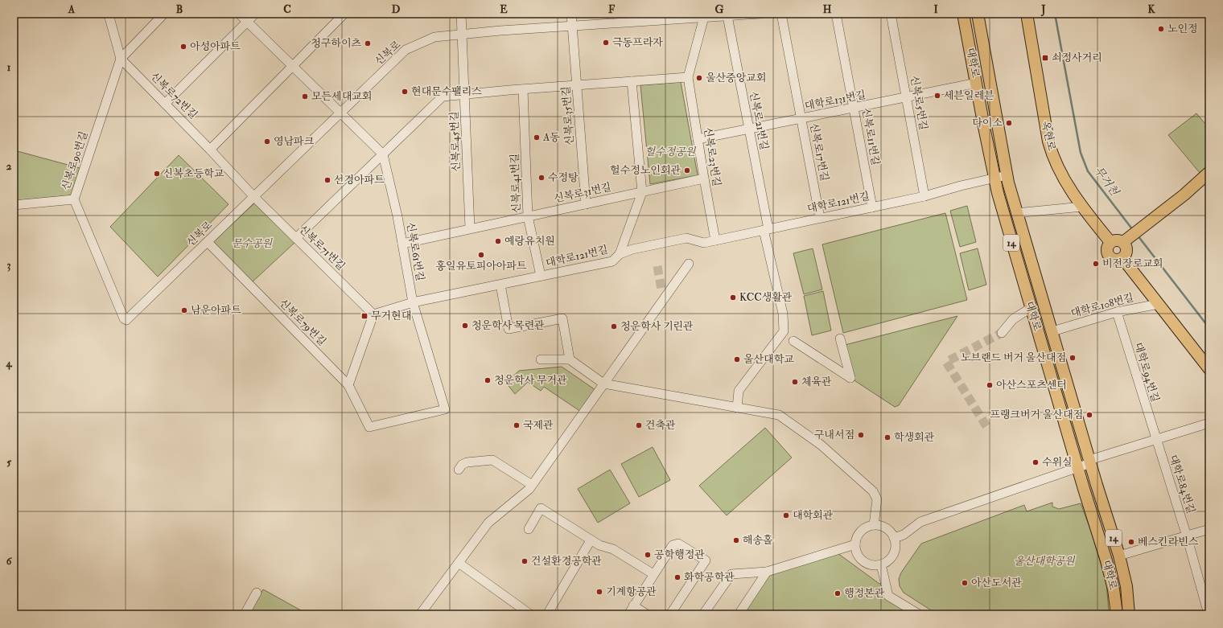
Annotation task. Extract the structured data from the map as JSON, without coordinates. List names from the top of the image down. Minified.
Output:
{"streets":{"main road":["대학로","옥현로","14"],"street":["신복로","신복로72번길","대학로131번길","신복로5번길","신복로35번길","신복로21번길","신복로11번길","신복로45번길","신복로17번길","신복로23번길","신복로90번길","신복로41번길","신복로31번길","대학로121번길","신복로71번길","신복로61번길","대학로108번길","신복로79번길","대학로94번길","대학로84번길"]},"crossings":[["신복로","신복로72번길"],["신복로","신복로35번길"],["신복로","신복로21번길"],["신복로","신복로45번길"],["신복로","신복로23번길"],["신복로","신복로90번길"],["신복로","신복로71번길"],["신복로","신복로79번길"],["대학로","대학로131번길"],["대학로","대학로121번길"],["대학로","대학로108번길"],["신복로72번길","신복로90번길"],["신복로72번길","신복로71번길"],["대학로131번길","신복로5번길"],["대학로131번길","신복로21번길"],["대학로131번길","신복로11번길"],["대학로131번길","신복로17번길"],["대학로131번길","신복로23번길"],["신복로5번길","대학로121번길"],["신복로35번길","신복로31번길"],["신복로21번길","대학로121번길"],["신복로11번길","대학로121번길"],["신복로45번길","신복로31번길"],["신복로17번길","대학로121번길"],["신복로23번길","신복로31번길"],["신복로23번길","대학로121번길"],["신복로41번길","신복로31번길"],["신복로41번길","대학로121번길"],["신복로31번길","신복로61번길"],["대학로121번길","신복로71번길"],["대학로121번길","신복로61번길"],["신복로61번길","신복로79번길"],["대학로108번길","대학로94번길"],["대학로94번길","대학로84번길"]],"water":["무거천"],"parks":["헐수정공원","문수공원","울산대학공원"],"places":{"other":["노인정","극동프라자","청구하이츠","아성아파트","울산중앙교회","현대문수팰리스","세븐일레븐","모든세대교회","다이소","A동","영남파크","헐수정노인회관","신복초등학교","수정탕","선경아파트","예랑유치원","홍일유토피아아파트","비전장로교회","KCC생활관","남운아파트","청운학사 목련관","청운학사 기린관","노브랜드 버거 울산대점","울산대학교","청운학사 무거관","체육관","아산스포츠센터","프랭크버거 울산대점","국제관","건축관","구내서점","학생회관","수위실","대학회관","해송홀","베스킨라빈스","공학행정관","건설환경공학관","화학공학관","아산도서관","기계항공관","행정본관"],"transit":["쇠정사거리","무거현대"]},"grid":{"columns":["A","B","C","D","E","F","G","H","I","J","K"],"rows":["1","2","3","4","5","6"]}}
